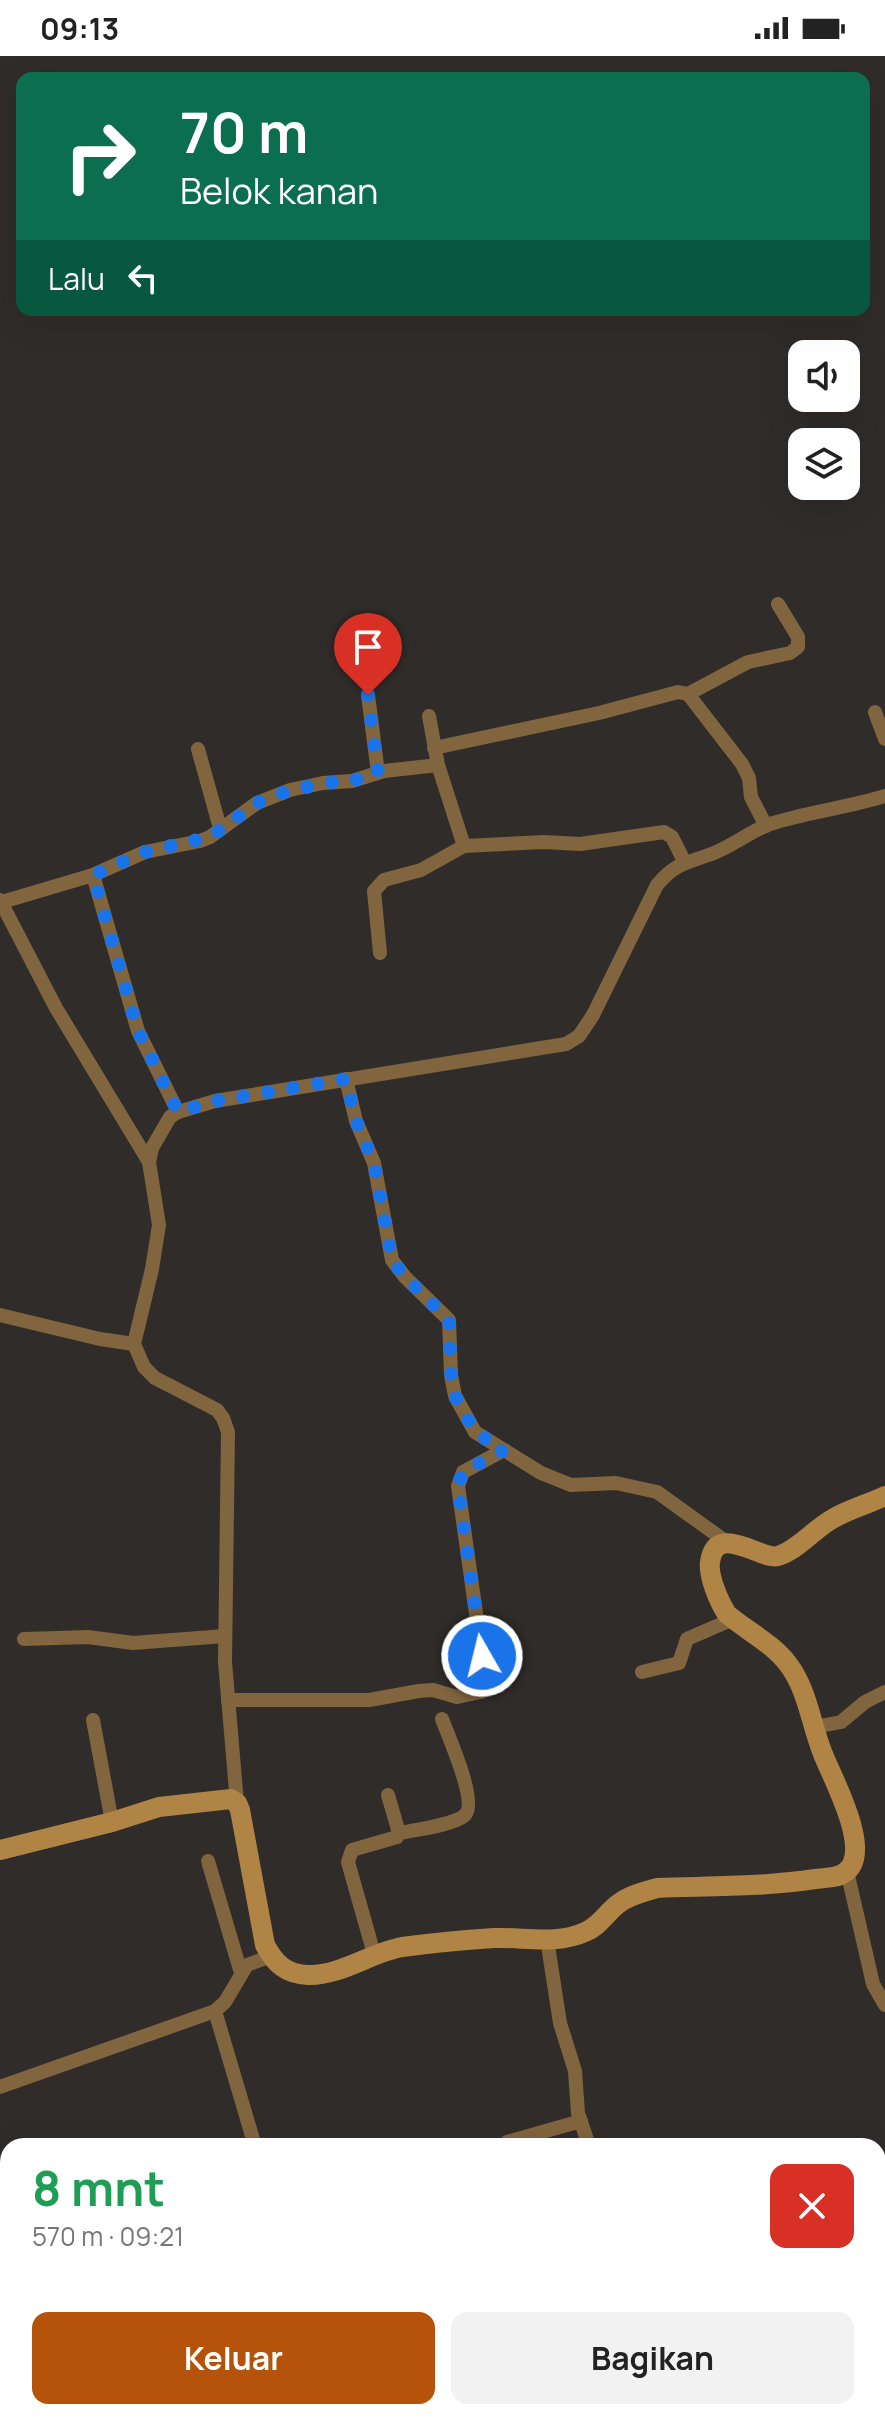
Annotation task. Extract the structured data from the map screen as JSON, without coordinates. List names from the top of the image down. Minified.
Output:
{"page":{"status":"09:13","turn":["70 m","Belok kanan"],"then":"Lalu","heading":["8 mnt","570 m · 09:21"],"buttons":["Keluar","Bagikan"]}}
